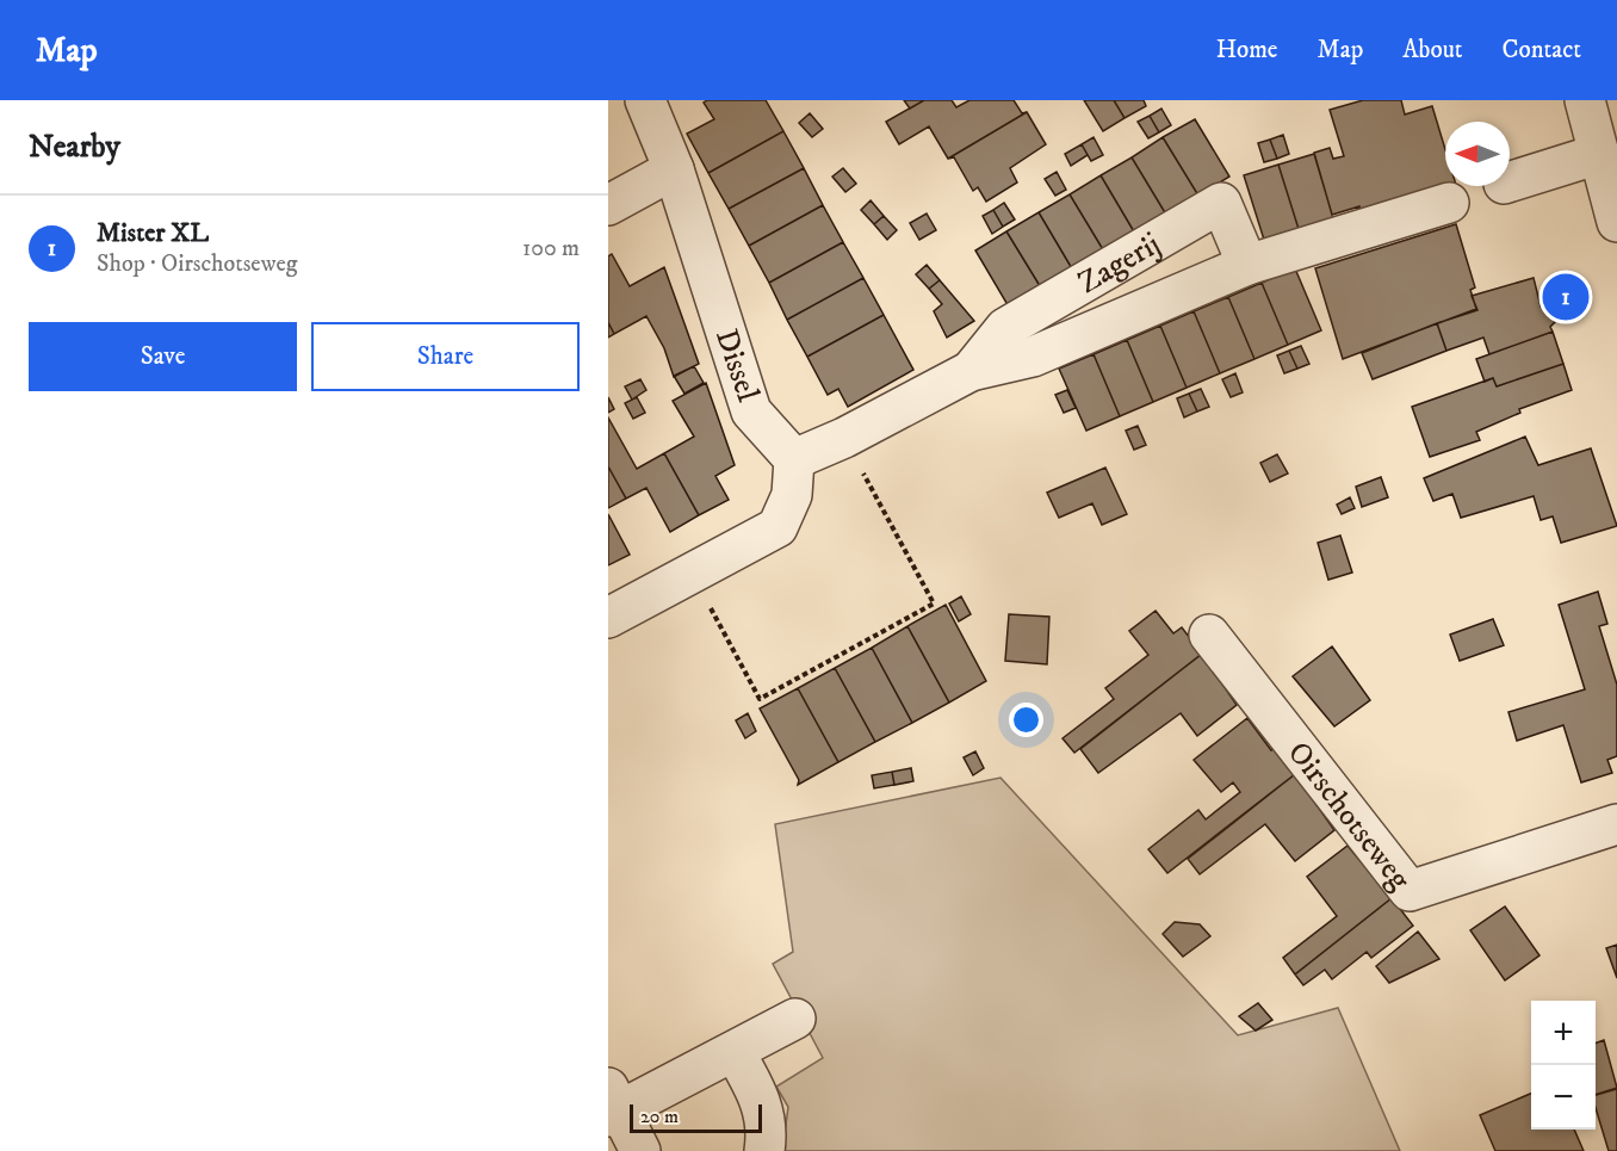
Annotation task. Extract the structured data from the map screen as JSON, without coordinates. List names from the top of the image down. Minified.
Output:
{"streets":{"street":["Zagerij","Dissel","Oirschotseweg"]},"crossings":[["Zagerij","Dissel"]],"scale_bar":"20 m","north":"left","page":{"header":"Map","nav":["Home","Map","About","Contact"],"heading":"Nearby","list":[{"mark":"1","name":"Mister XL","note":"Shop · Oirschotseweg","value":"100 m"}],"pins":"1","buttons":["Save","Share"],"map_buttons":["+","−"],"scale":"20 m"}}
